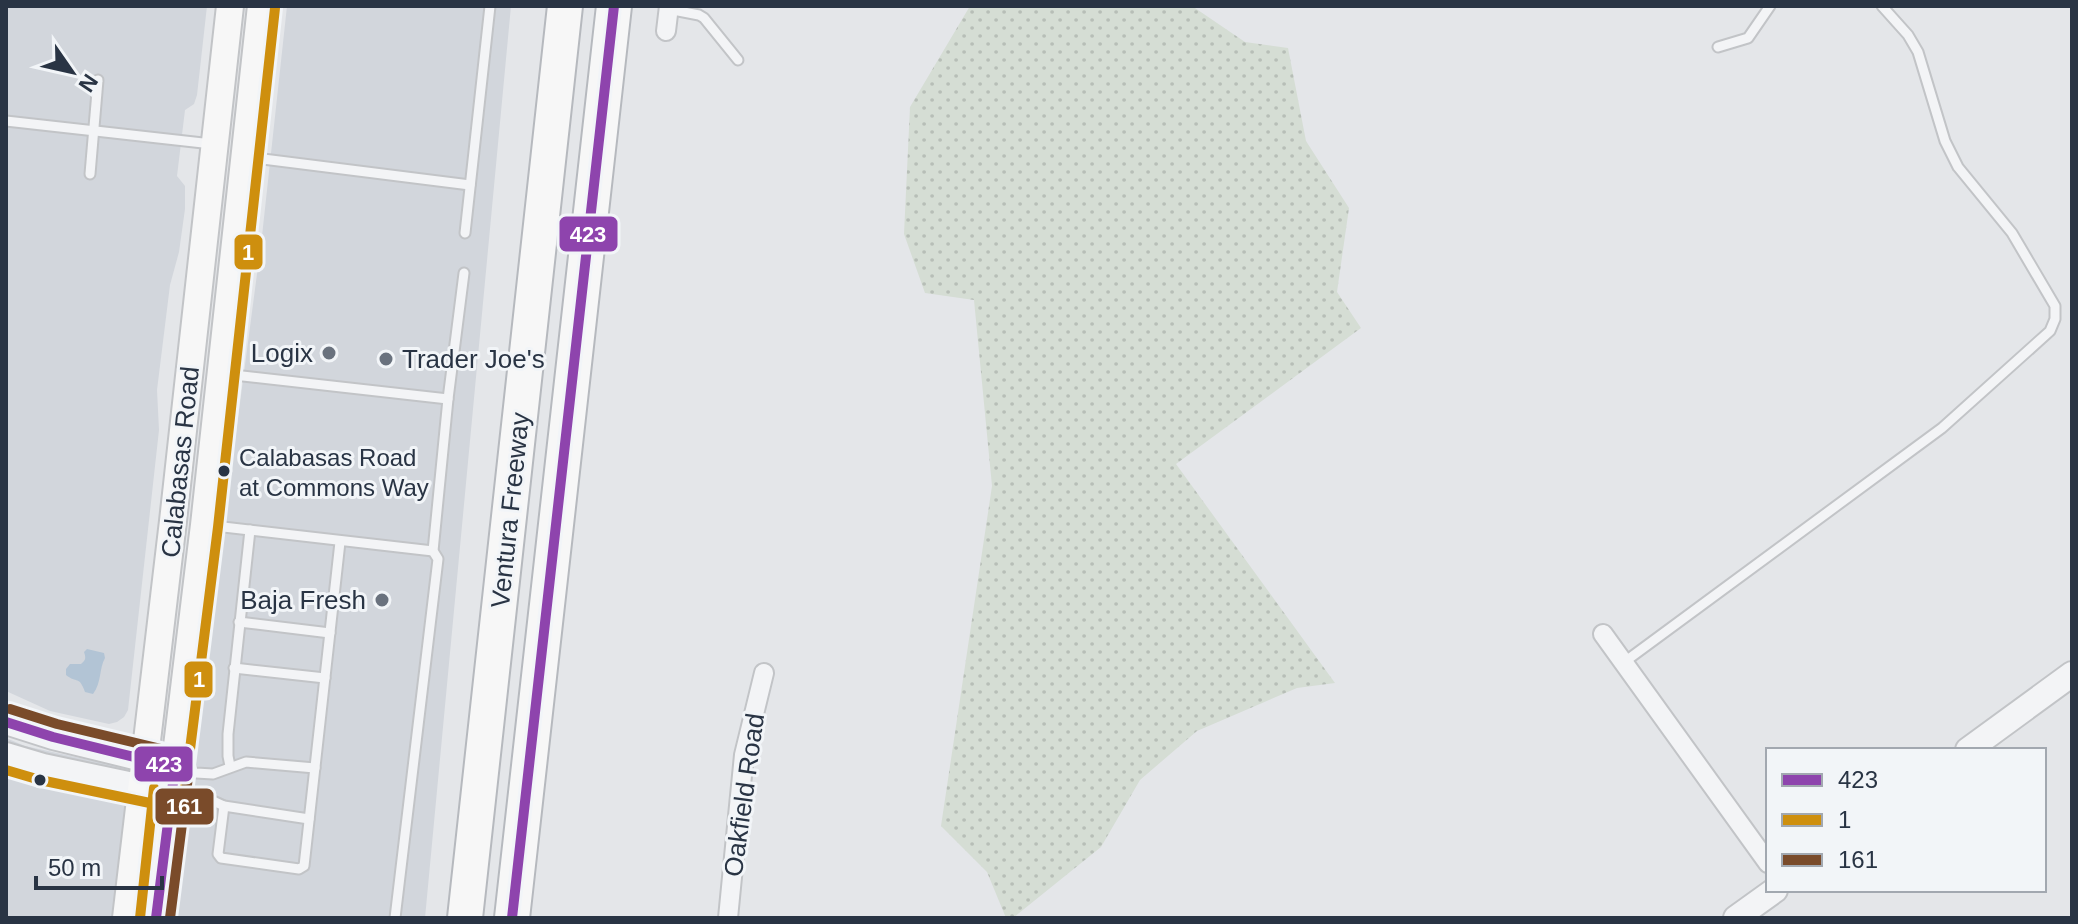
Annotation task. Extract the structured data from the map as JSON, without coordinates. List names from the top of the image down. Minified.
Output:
{"streets":{"highway":["Ventura Freeway"],"main road":["Calabasas Road"],"street":["Oakfield Road"]},"places":["Logix","Trader Joe's","Calabasas Road at Commons Way","Baja Fresh"],"lines":["transit line 423","transit line 1","transit line 161"],"legend":["423","1","161"],"scale_bar":"50 m","north":"bottom right"}
